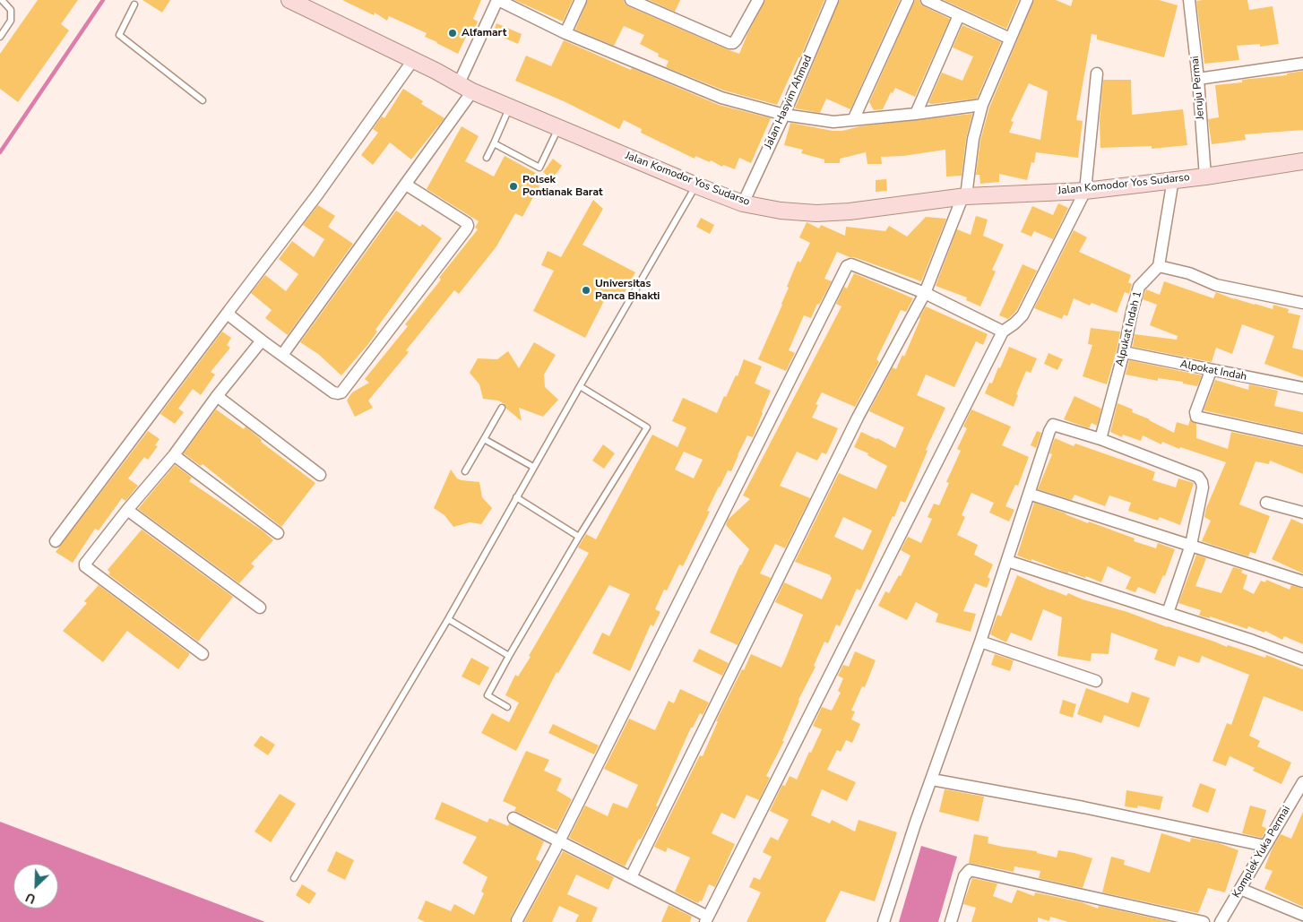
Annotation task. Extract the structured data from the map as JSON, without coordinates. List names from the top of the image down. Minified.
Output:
{"streets":{"street":["Jeruju Permai","Jalan Hasyim Ahmad","Jalan Komodor Yos Sudarso","Alpukat Indah 1","Alpokat Indah","Komplek Yuka Permai"]},"crossings":[["Jeruju Permai","Jalan Komodor Yos Sudarso"],["Jalan Hasyim Ahmad","Jalan Komodor Yos Sudarso"],["Alpukat Indah 1","Alpokat Indah"]],"places":["Alfamart","Polsek Pontianak Barat","Universitas Panca Bhakti"],"north":"bottom left"}
